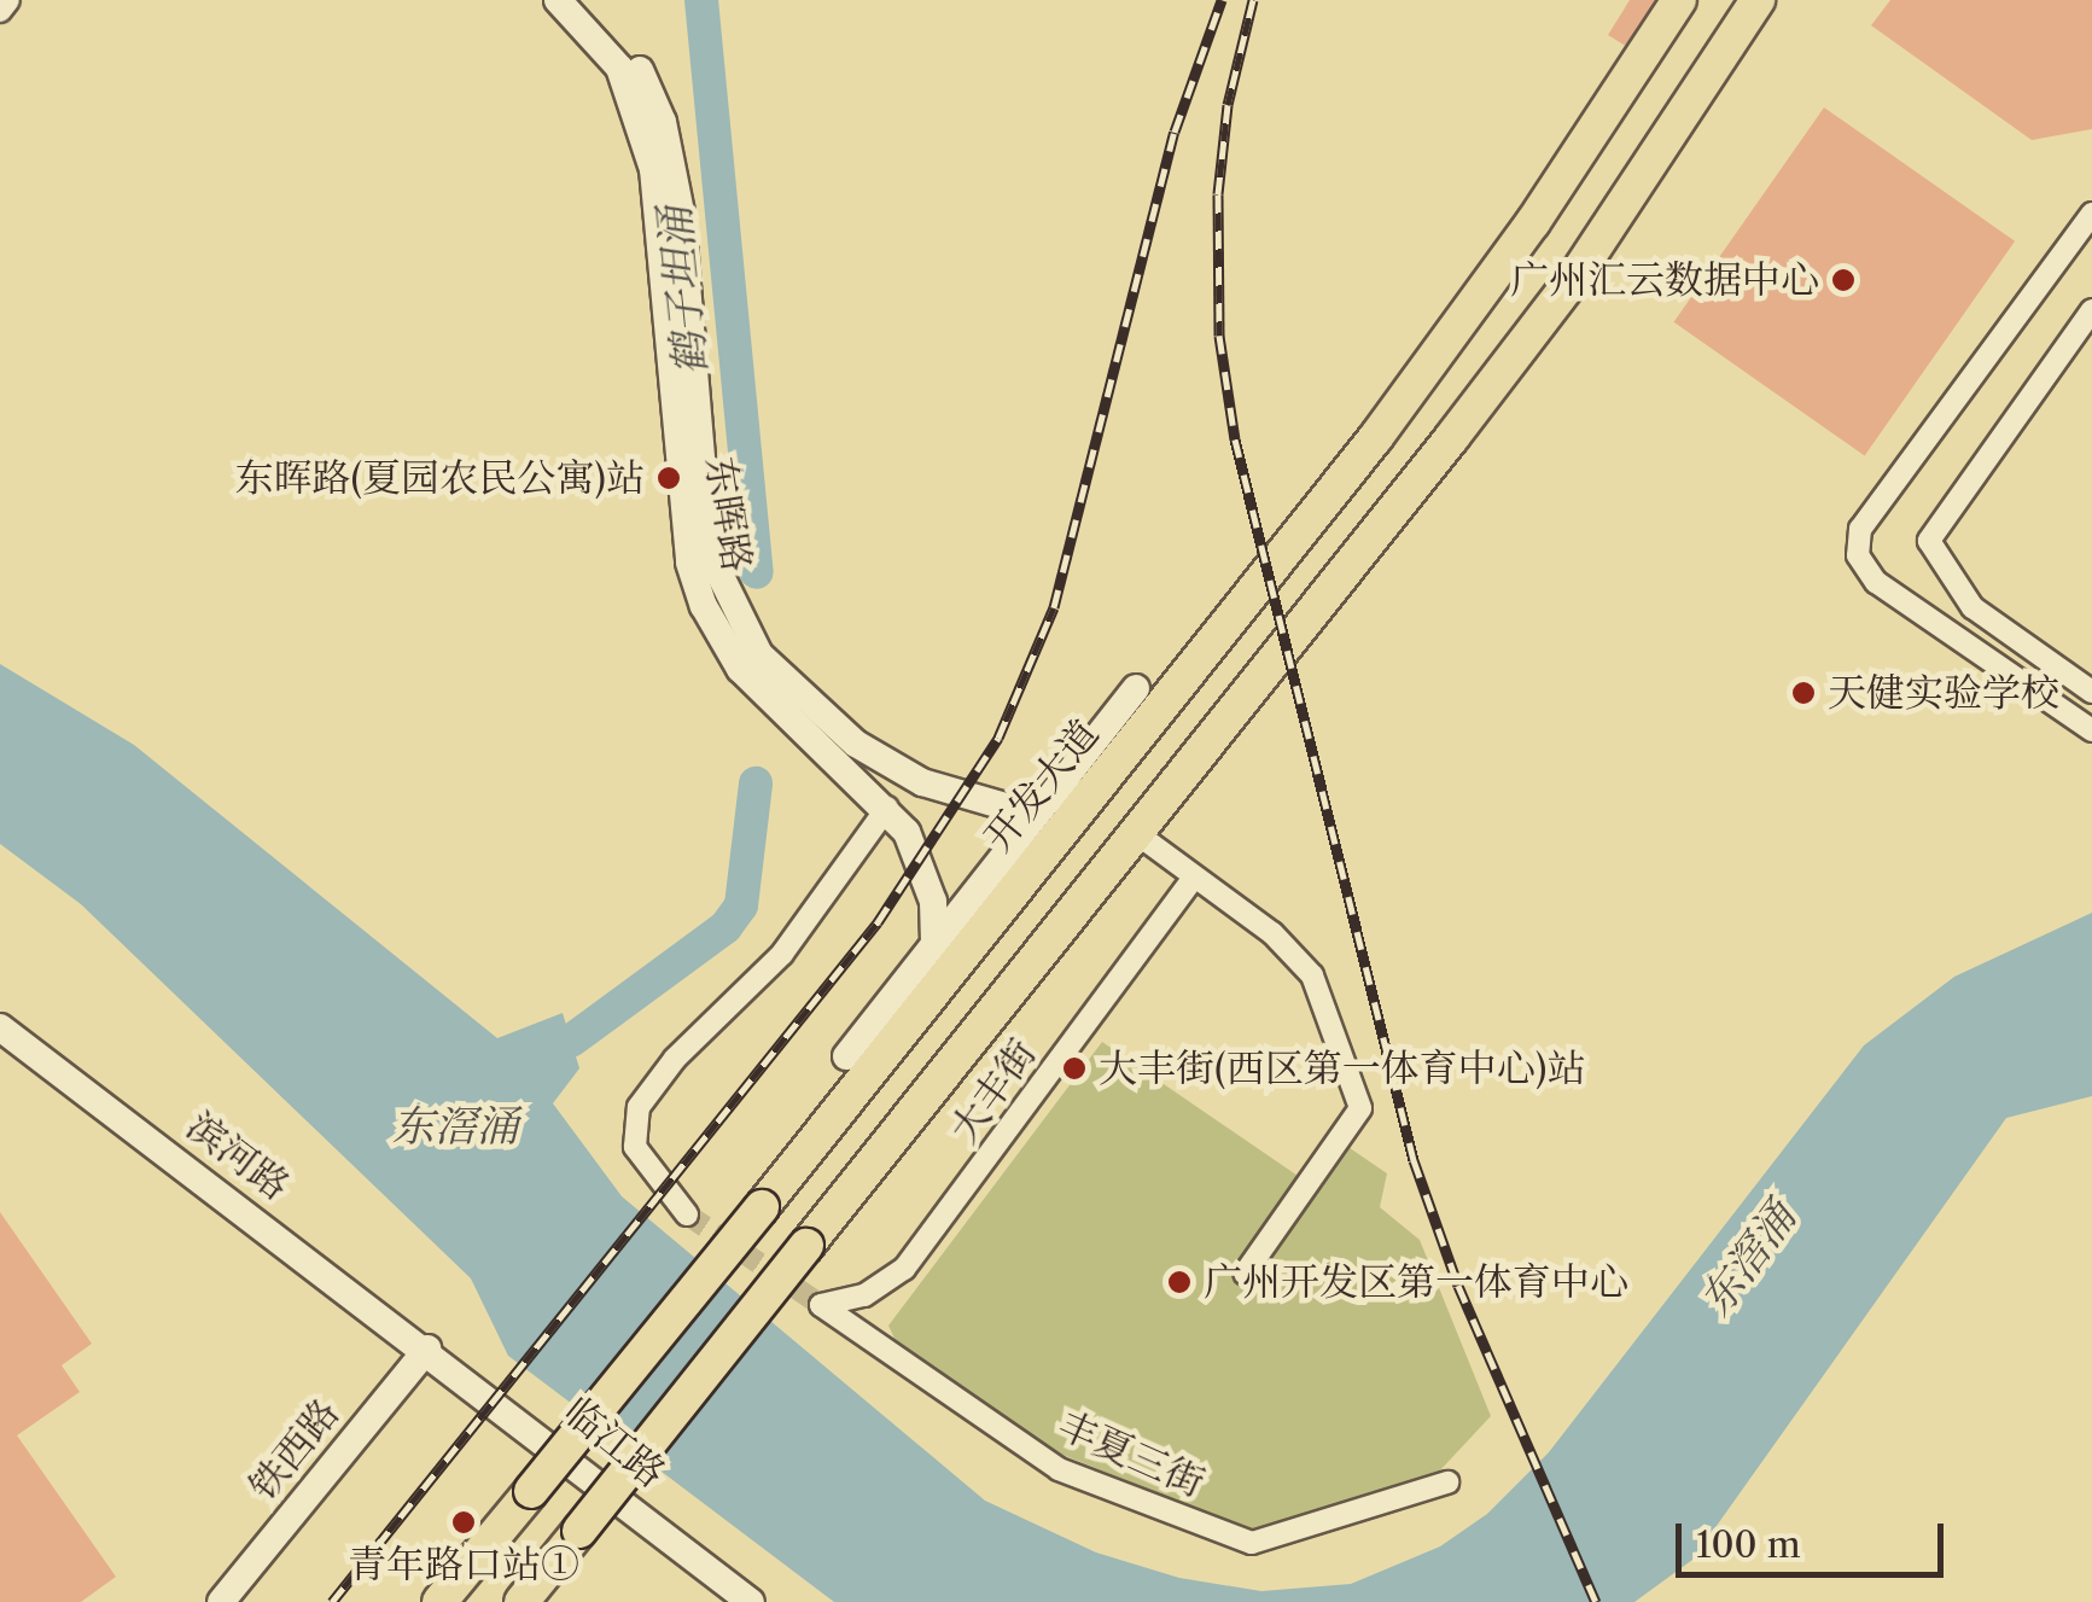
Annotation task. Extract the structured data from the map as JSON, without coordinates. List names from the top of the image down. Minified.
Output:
{"streets":{"main road":["开发大道"],"street":["东晖路","大丰街","滨河路","临江路","铁西路","丰夏三街"]},"crossings":[["东晖路","开发大道"],["大丰街","丰夏三街"],["滨河路","临江路"],["滨河路","铁西路"],["临江路","铁西路"]],"water":["鹤子坦涌","东滘涌"],"places":["广州汇云数据中心","东晖路(夏园农民公寓)站","天健实验学校","大丰街(西区第一体育中心)站","广州开发区第一体育中心","青年路口站①"],"scale_bar":"100 m"}
